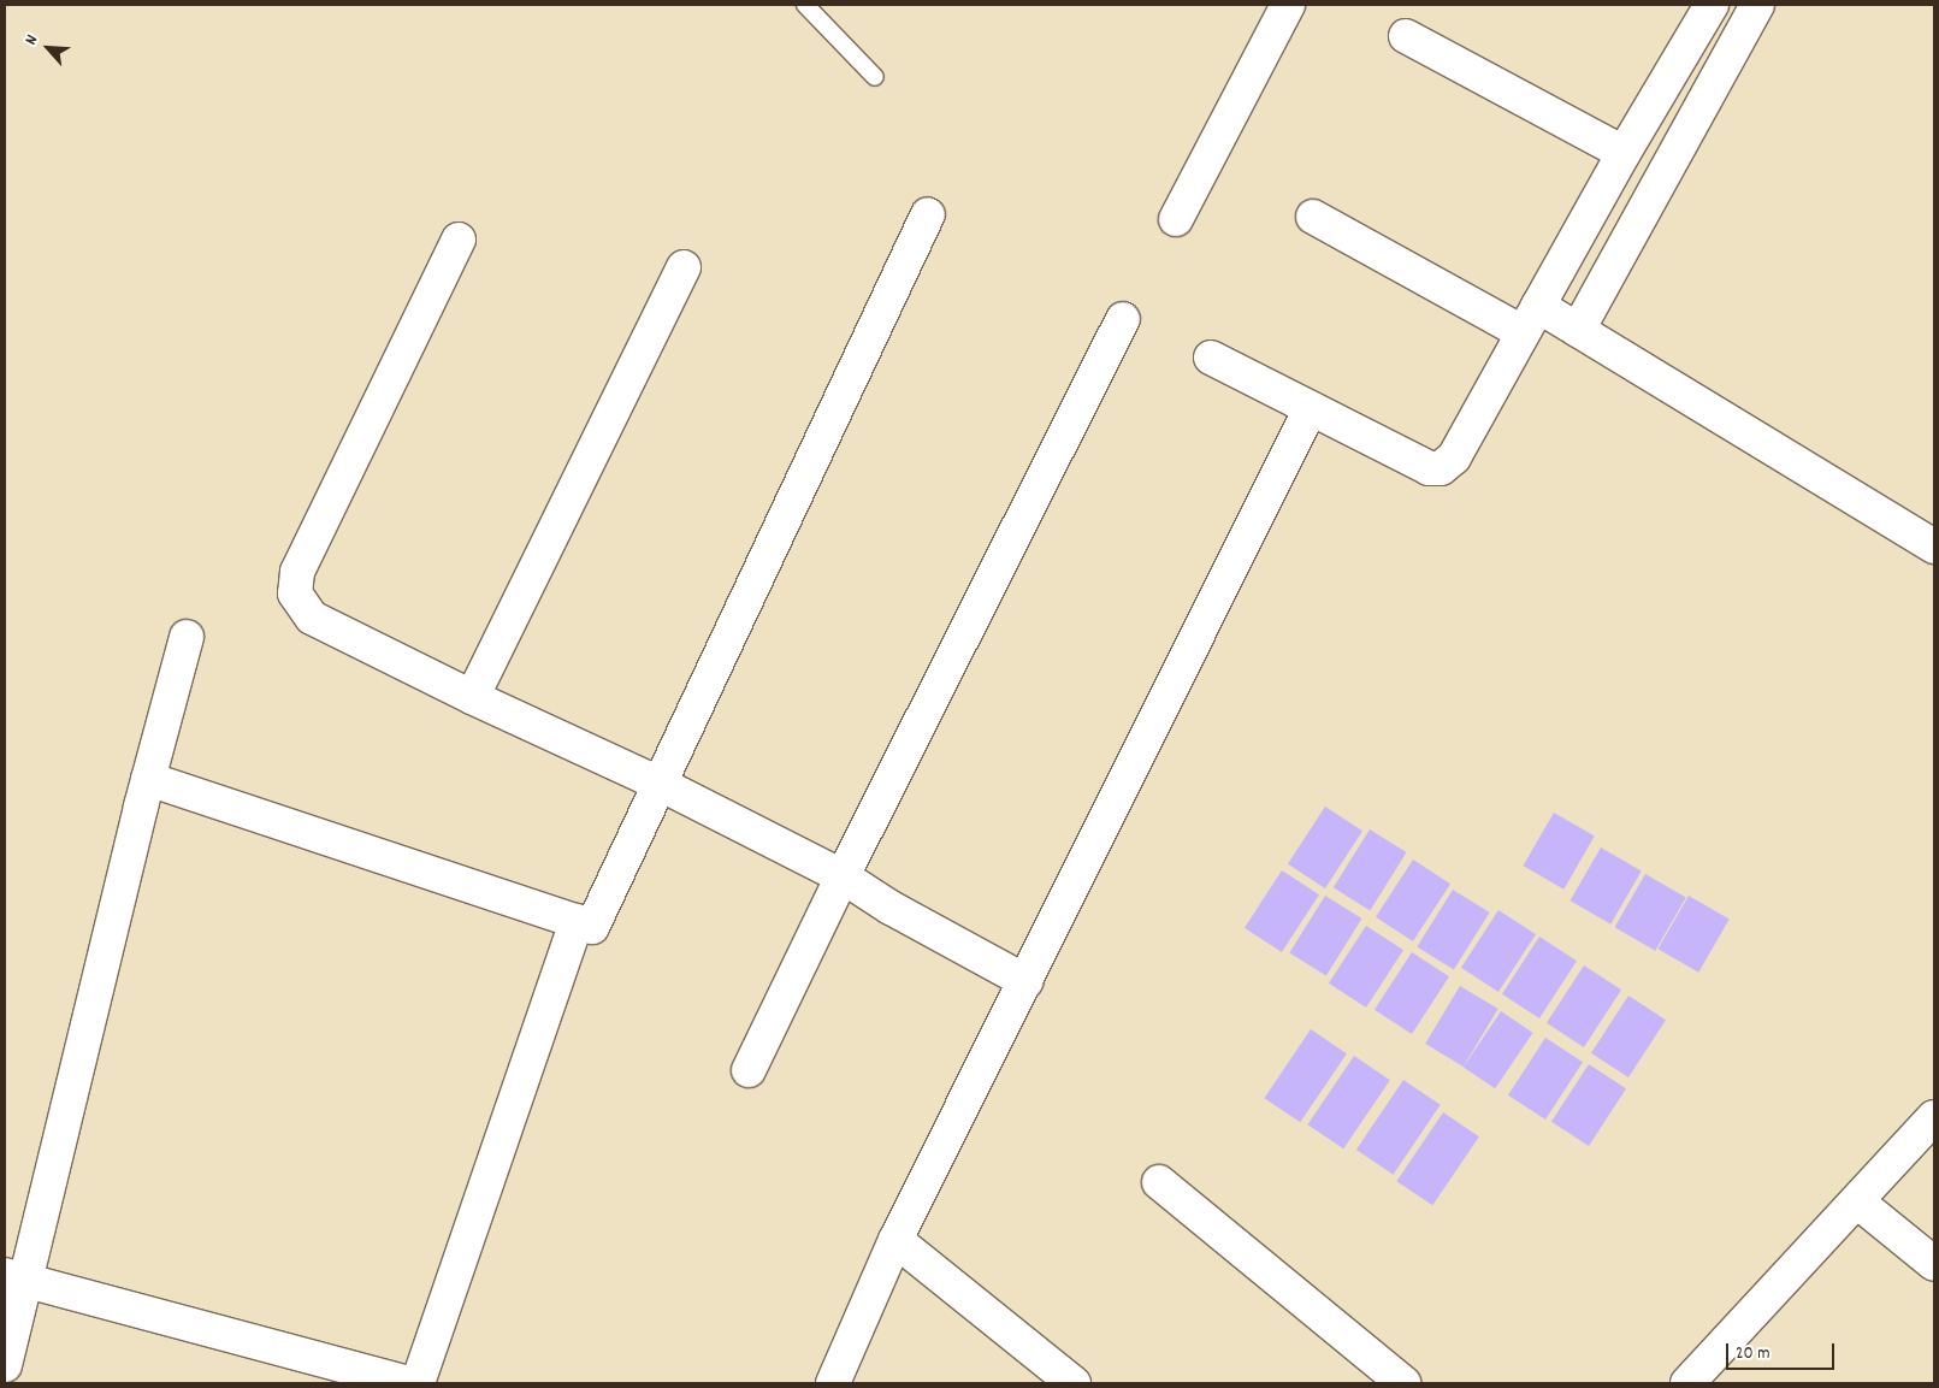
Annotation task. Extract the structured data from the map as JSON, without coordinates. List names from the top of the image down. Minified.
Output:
{"scale_bar":"20 m","north":"top left"}
